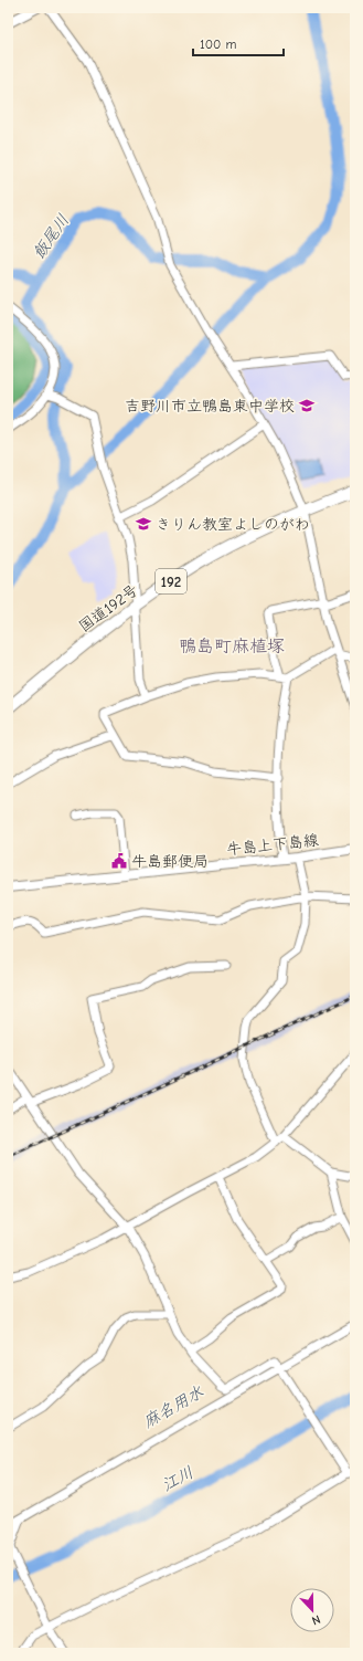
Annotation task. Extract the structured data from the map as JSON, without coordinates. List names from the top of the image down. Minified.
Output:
{"streets":{"highway":["192","国道192号"],"main road":["牛島上下島線"]},"districts":["鴨島町麻植塚"],"water":["飯尾川","麻名用水","江川"],"places":{"school or university":["吉野川市立鴨島東中学校","きりん教室よしのがわ"],"public building":["牛島郵便局"]},"scale_bar":"100 m","north":"bottom"}
